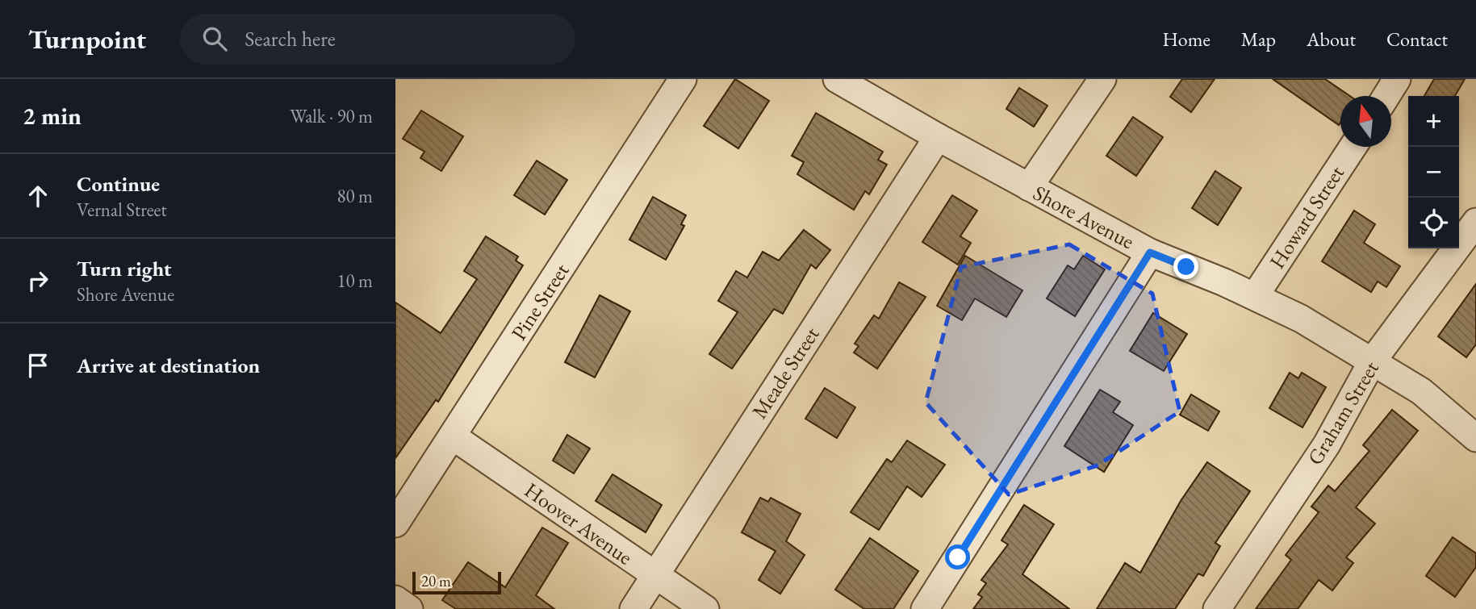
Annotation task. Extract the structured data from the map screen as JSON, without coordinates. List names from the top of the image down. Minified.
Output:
{"streets":{"street":["Shore Avenue","Howard Street","Pine Street","Meade Street","Graham Street","Hoover Avenue"]},"crossings":[["Shore Avenue","Howard Street"],["Shore Avenue","Meade Street"],["Shore Avenue","Graham Street"],["Pine Street","Hoover Avenue"],["Meade Street","Hoover Avenue"]],"scale_bar":"20 m","north":"top","page":{"header":"Turnpoint","search":"Search here","nav":["Home","Map","About","Contact"],"heading":["2 min","Walk · 90 m"],"map_buttons":["+","−"],"list":[["Continue","Vernal Street","80 m"],["Turn right","Shore Avenue","10 m"],"Arrive at destination"],"scale":"20 m"}}
